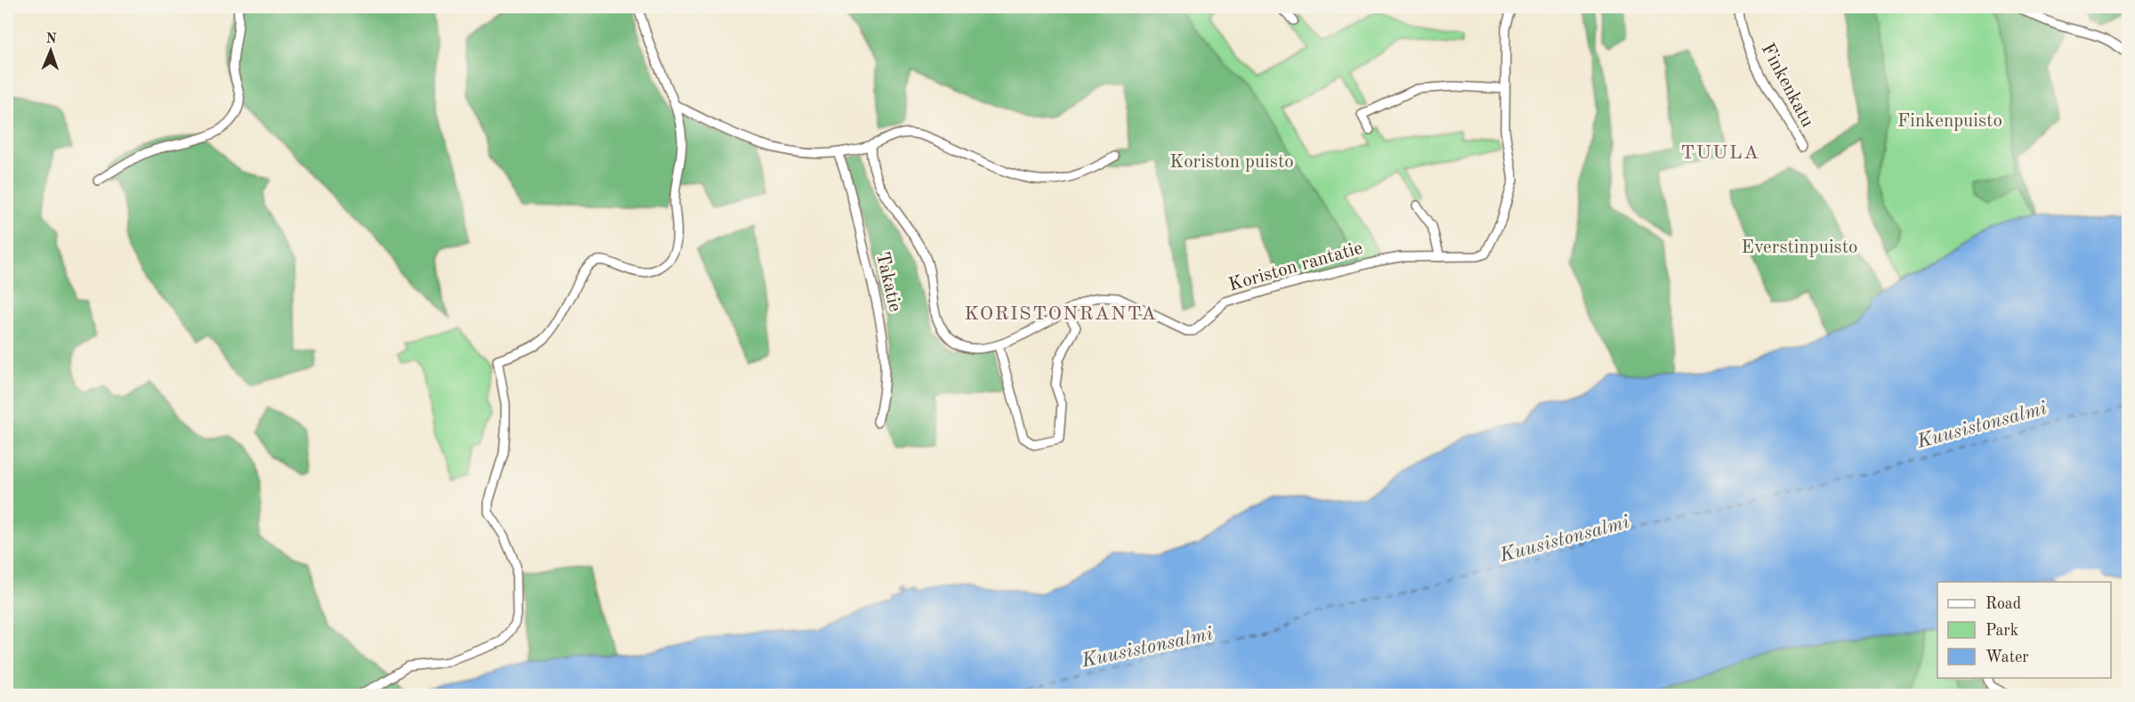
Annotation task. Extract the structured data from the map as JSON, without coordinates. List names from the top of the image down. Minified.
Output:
{"streets":{"street":["Finkenkatu","Koriston rantatie","Takatie"]},"districts":["TUULA","KORISTONRANTA"],"water":["Kuusistonsalmi"],"parks":["Finkenpuisto","Koriston puisto","Everstinpuisto"],"legend":["Road","Park","Water"],"north":"top"}
